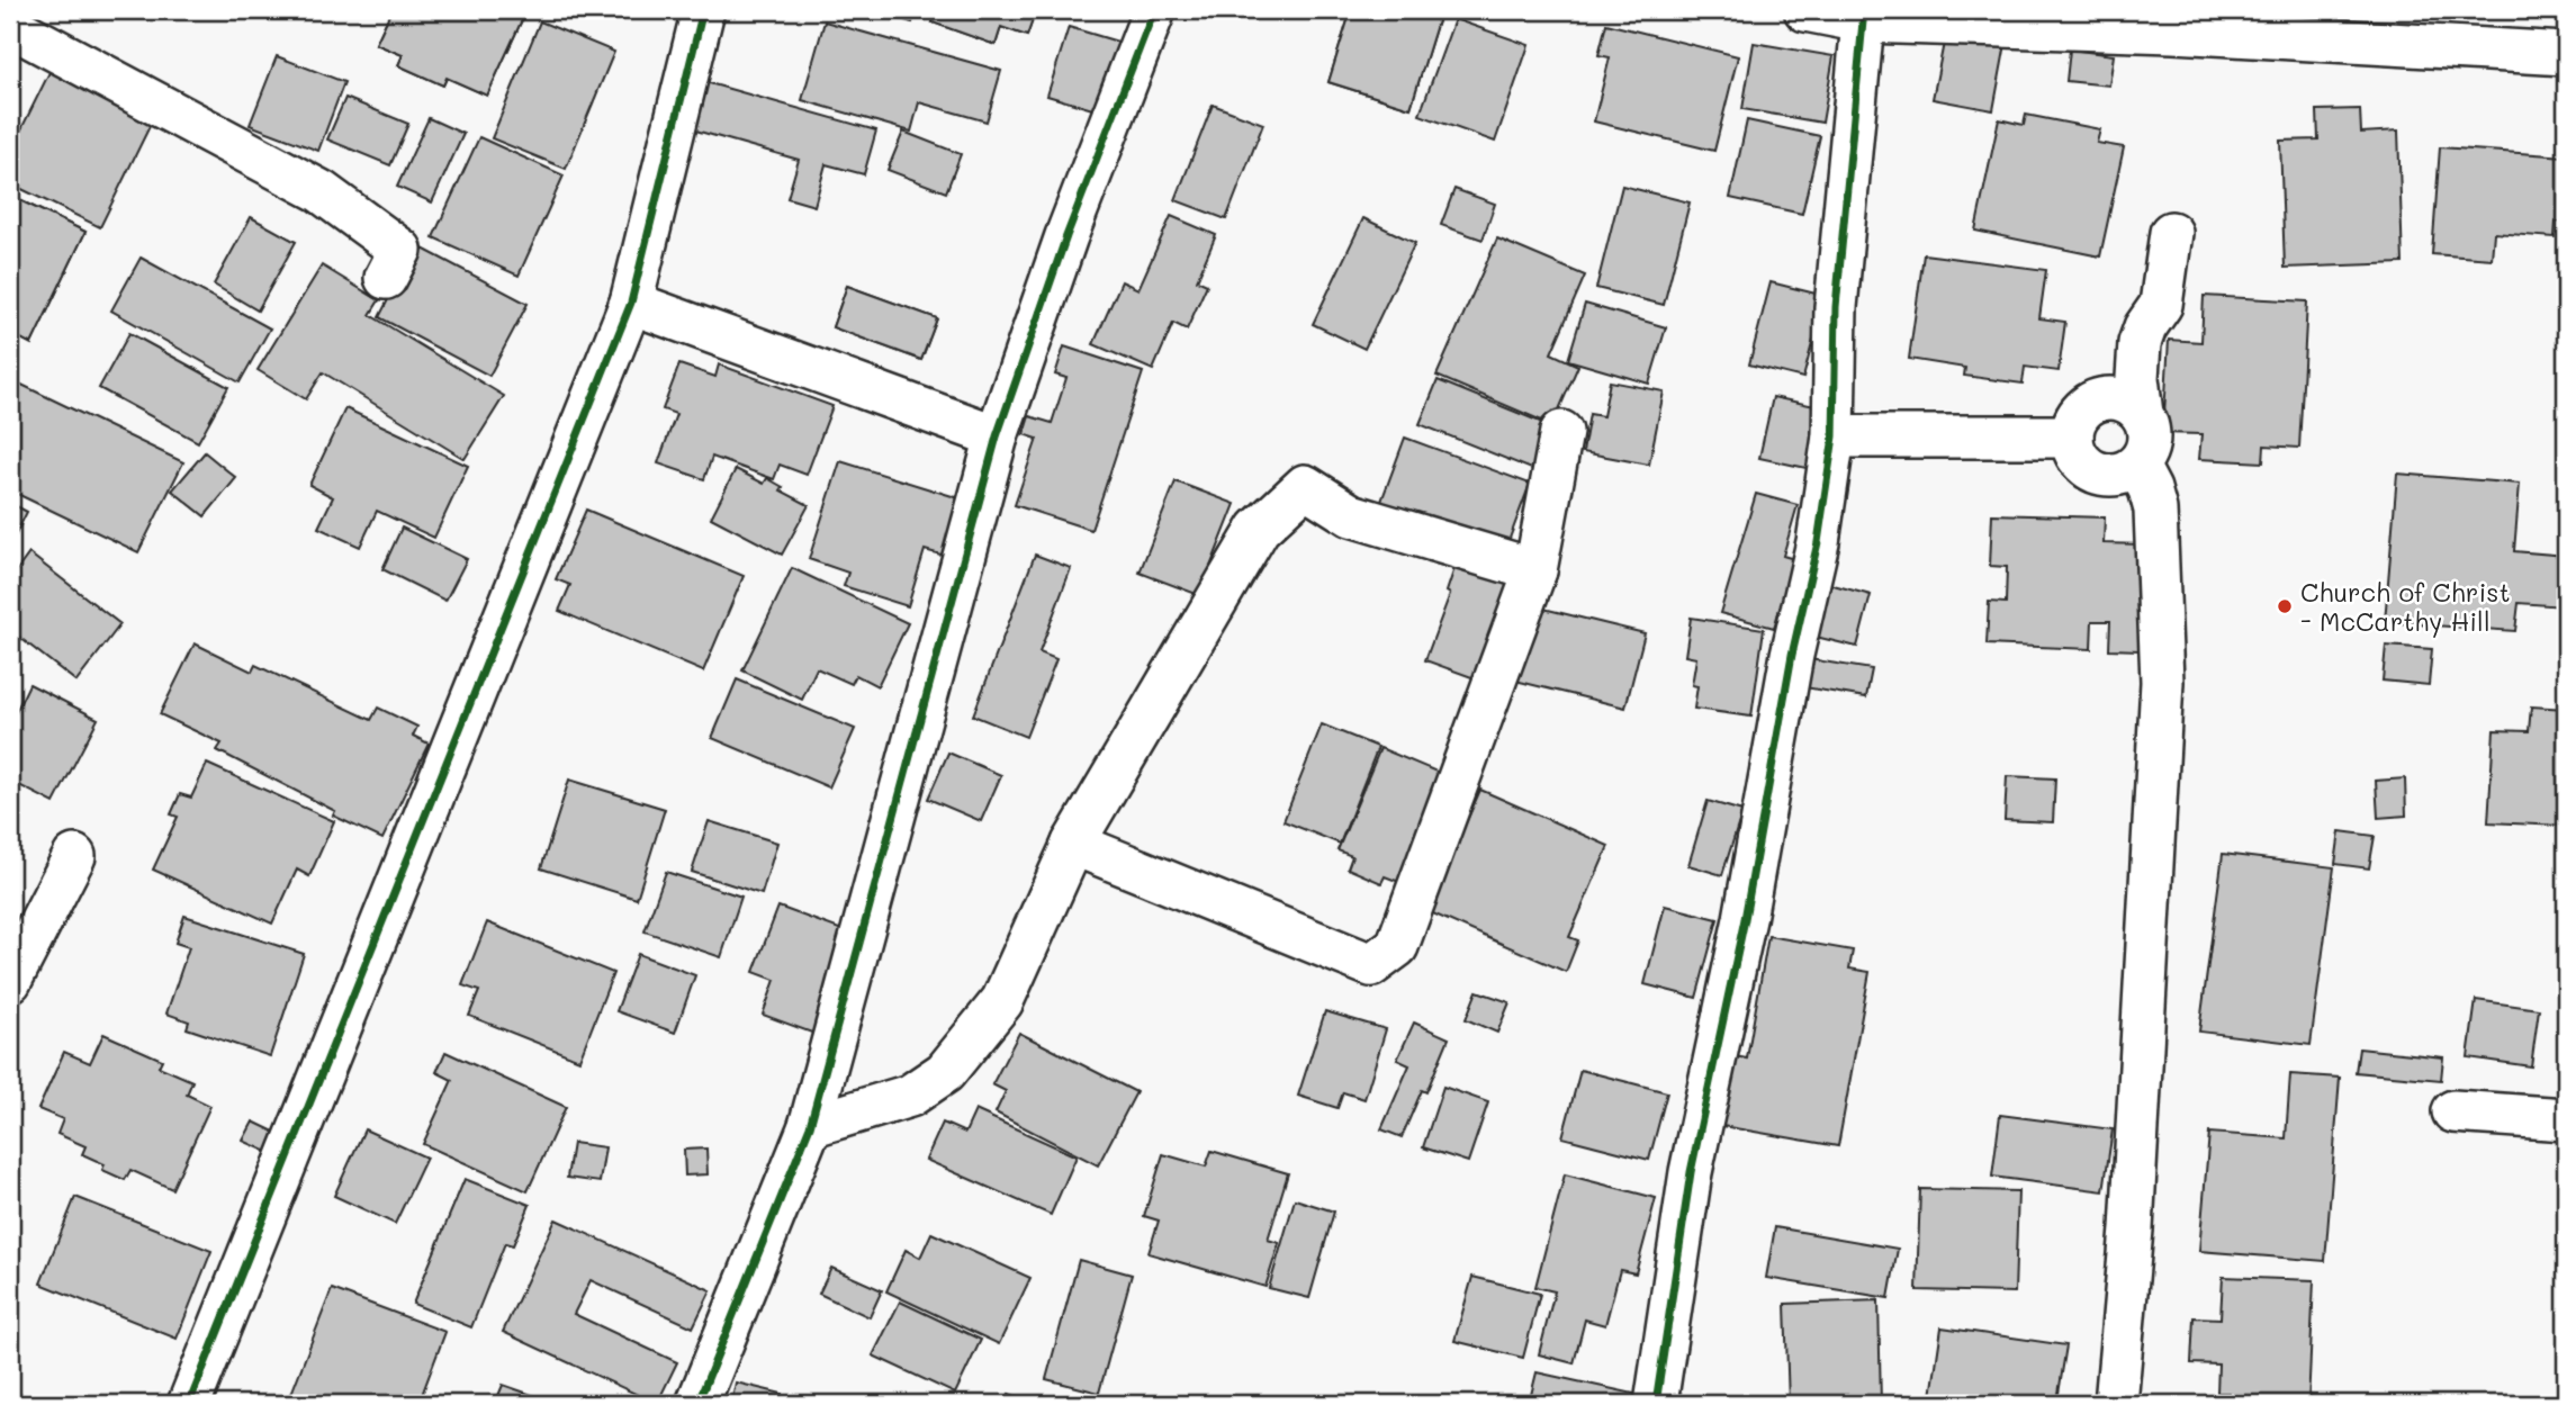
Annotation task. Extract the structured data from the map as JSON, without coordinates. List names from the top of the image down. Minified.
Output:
{"places":["Church of Christ - McCarthy Hill"]}
